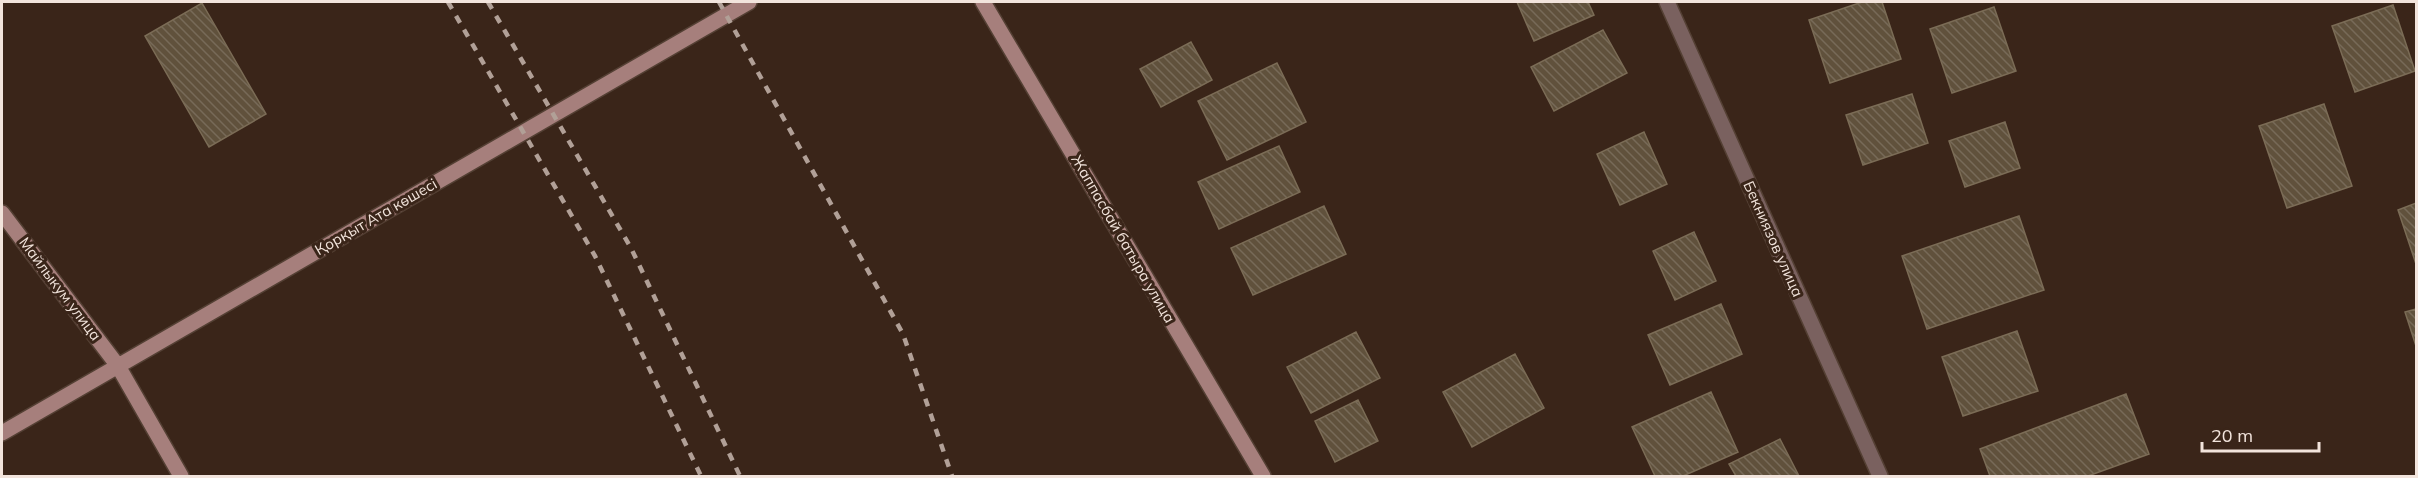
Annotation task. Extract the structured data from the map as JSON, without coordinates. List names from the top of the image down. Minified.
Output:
{"streets":{"main road":["Қорқыт Ата көшесі","Жаппасбай батыра улица","Майлыкум улица"],"street":["Бекниязов улица"]},"crossings":[["Қорқыт Ата көшесі","Майлыкум улица"]],"scale_bar":"20 m"}
